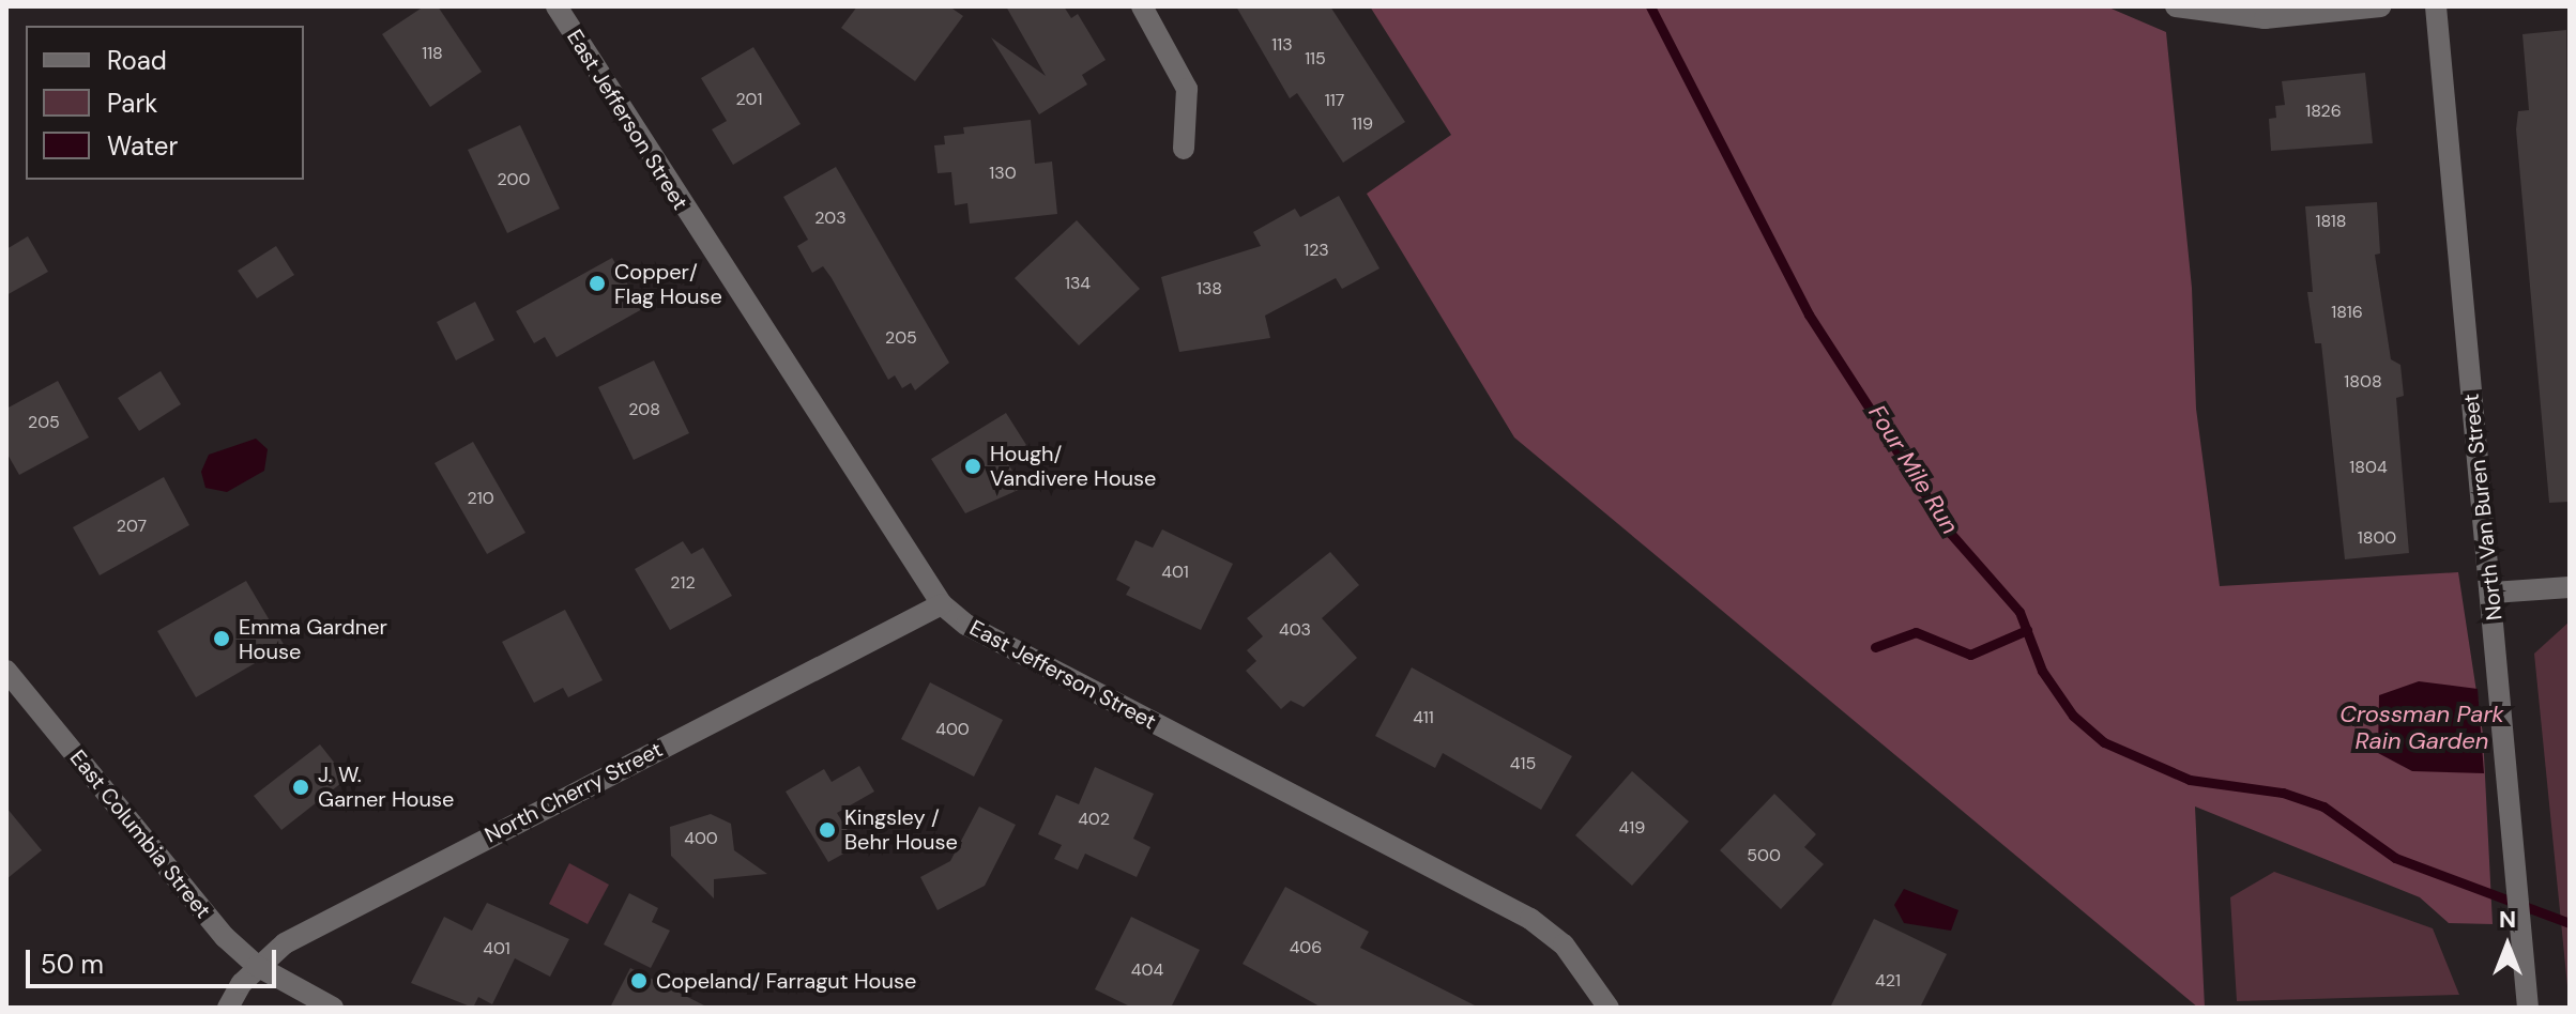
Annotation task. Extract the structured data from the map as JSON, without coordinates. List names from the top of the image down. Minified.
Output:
{"streets":{"street":["East Jefferson Street","North Van Buren Street","North Cherry Street","East Columbia Street"]},"crossings":[["East Jefferson Street","North Cherry Street"],["North Cherry Street","East Columbia Street"]],"water":["Four Mile Run","Crossman Park Rain Garden"],"places":["Copper/ Flag House","Hough/ Vandivere House","Emma Gardner House","J. W. Garner House","Kingsley / Behr House","Copeland/ Farragut House"],"house_numbers":["113","118","115","201","117","1826","119","130","200","203","1818","123","134","138","1816","205","1808","208","205","1804","210","207","1800","401","212","403","411","400","415","402","419","400","500","406","401","404","421"],"legend":["Road","Park","Water"],"scale_bar":"50 m","north":"top"}
